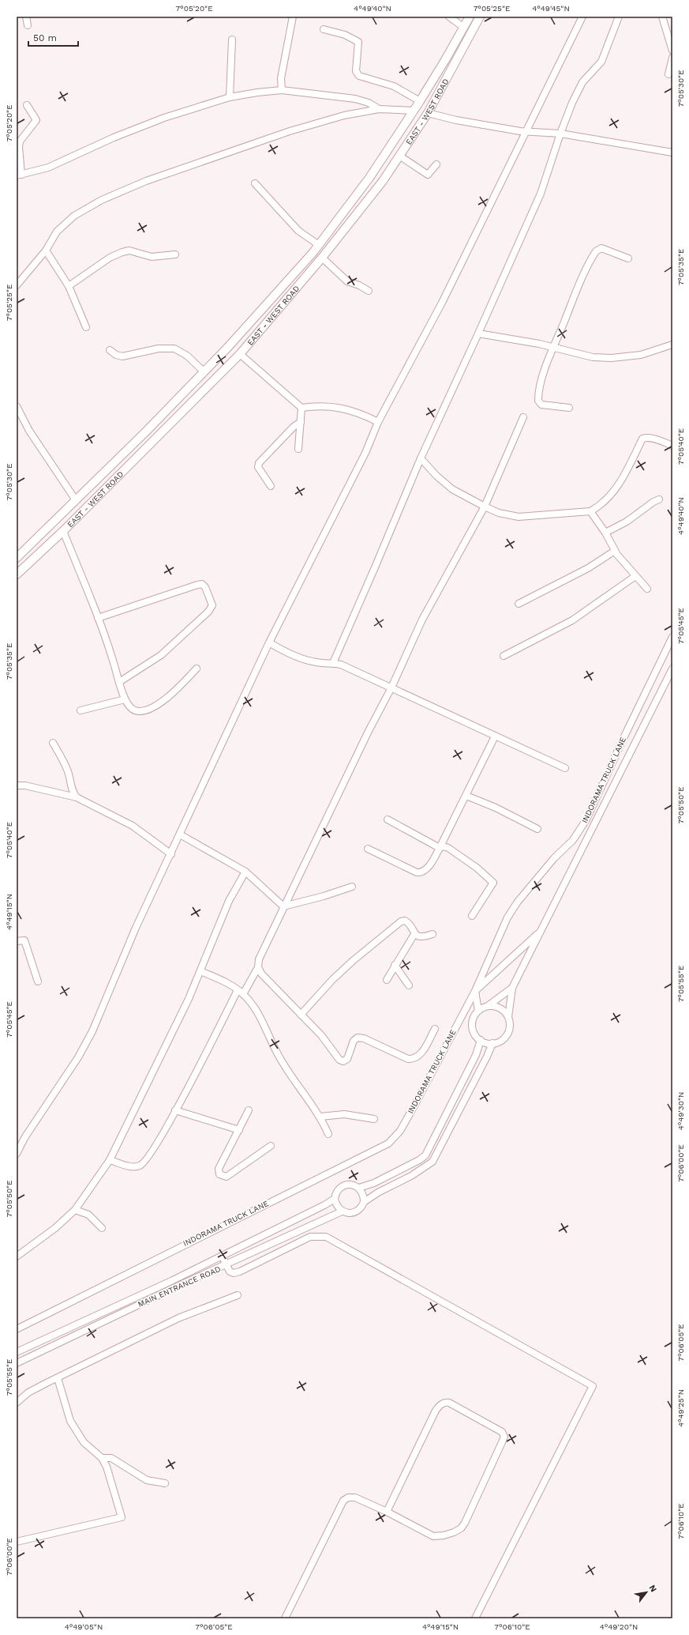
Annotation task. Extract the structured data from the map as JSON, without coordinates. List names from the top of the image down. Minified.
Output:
{"streets":{"main road":["EAST - WEST ROAD"],"street":["INDORAMA TRUCK LANE","MAIN ENTRANCE ROAD"]},"scale_bar":"50 m","north":"top right","coordinates":["7°05'20\"E","4°49'40\"N","7°05'25\"E","4°49'45\"N","7°05'30\"E","7°05'35\"E","7°05'40\"E","7°05'45\"E","7°05'50\"E","4°49'15\"N","7°05'55\"E","4°49'30\"N","7°06'00\"E","7°06'05\"E","4°49'25\"N","7°06'10\"E","4°49'05\"N","4°49'20\"N"]}
